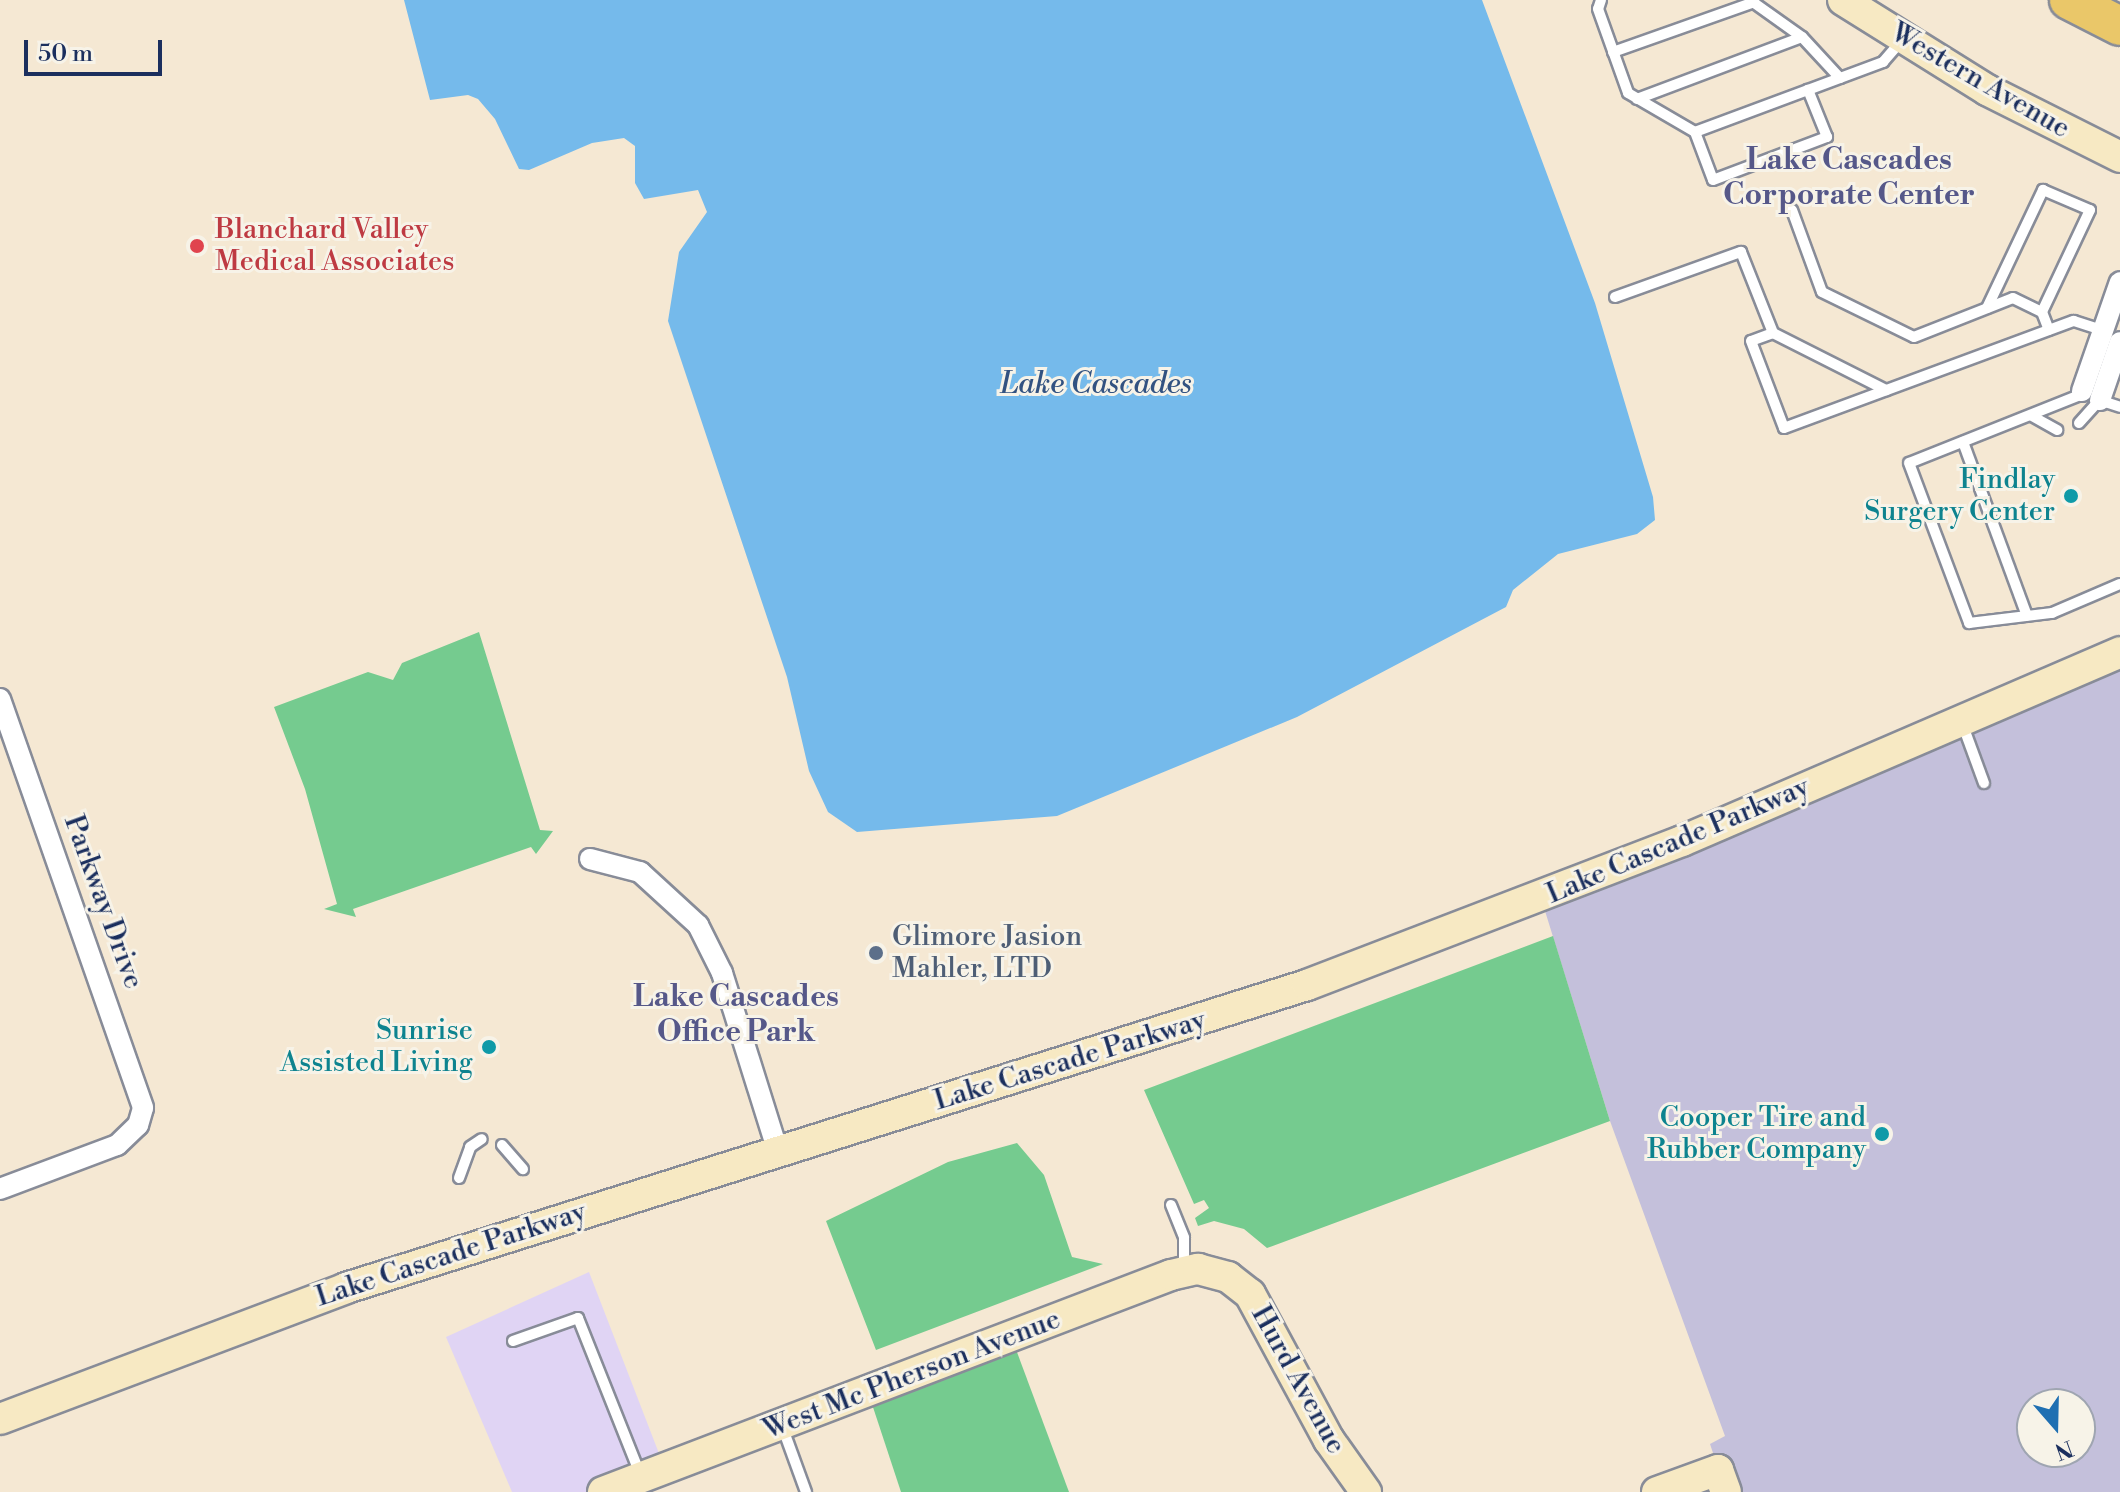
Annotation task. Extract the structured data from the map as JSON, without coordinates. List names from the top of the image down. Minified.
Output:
{"streets":{"street":["Western Avenue","Lake Cascade Parkway","Parkway Drive","West Mc Pherson Avenue","Hurd Avenue"]},"crossings":[["West Mc Pherson Avenue","Hurd Avenue"]],"districts":["Lake Cascades Corporate Center","Lake Cascades Office Park"],"water":["Lake Cascades"],"places":["Blanchard Valley Medical Associates","Findlay Surgery Center","Glimore Jasion Mahler, LTD","Sunrise Assisted Living","Cooper Tire and Rubber Company"],"scale_bar":"50 m","north":"bottom"}
